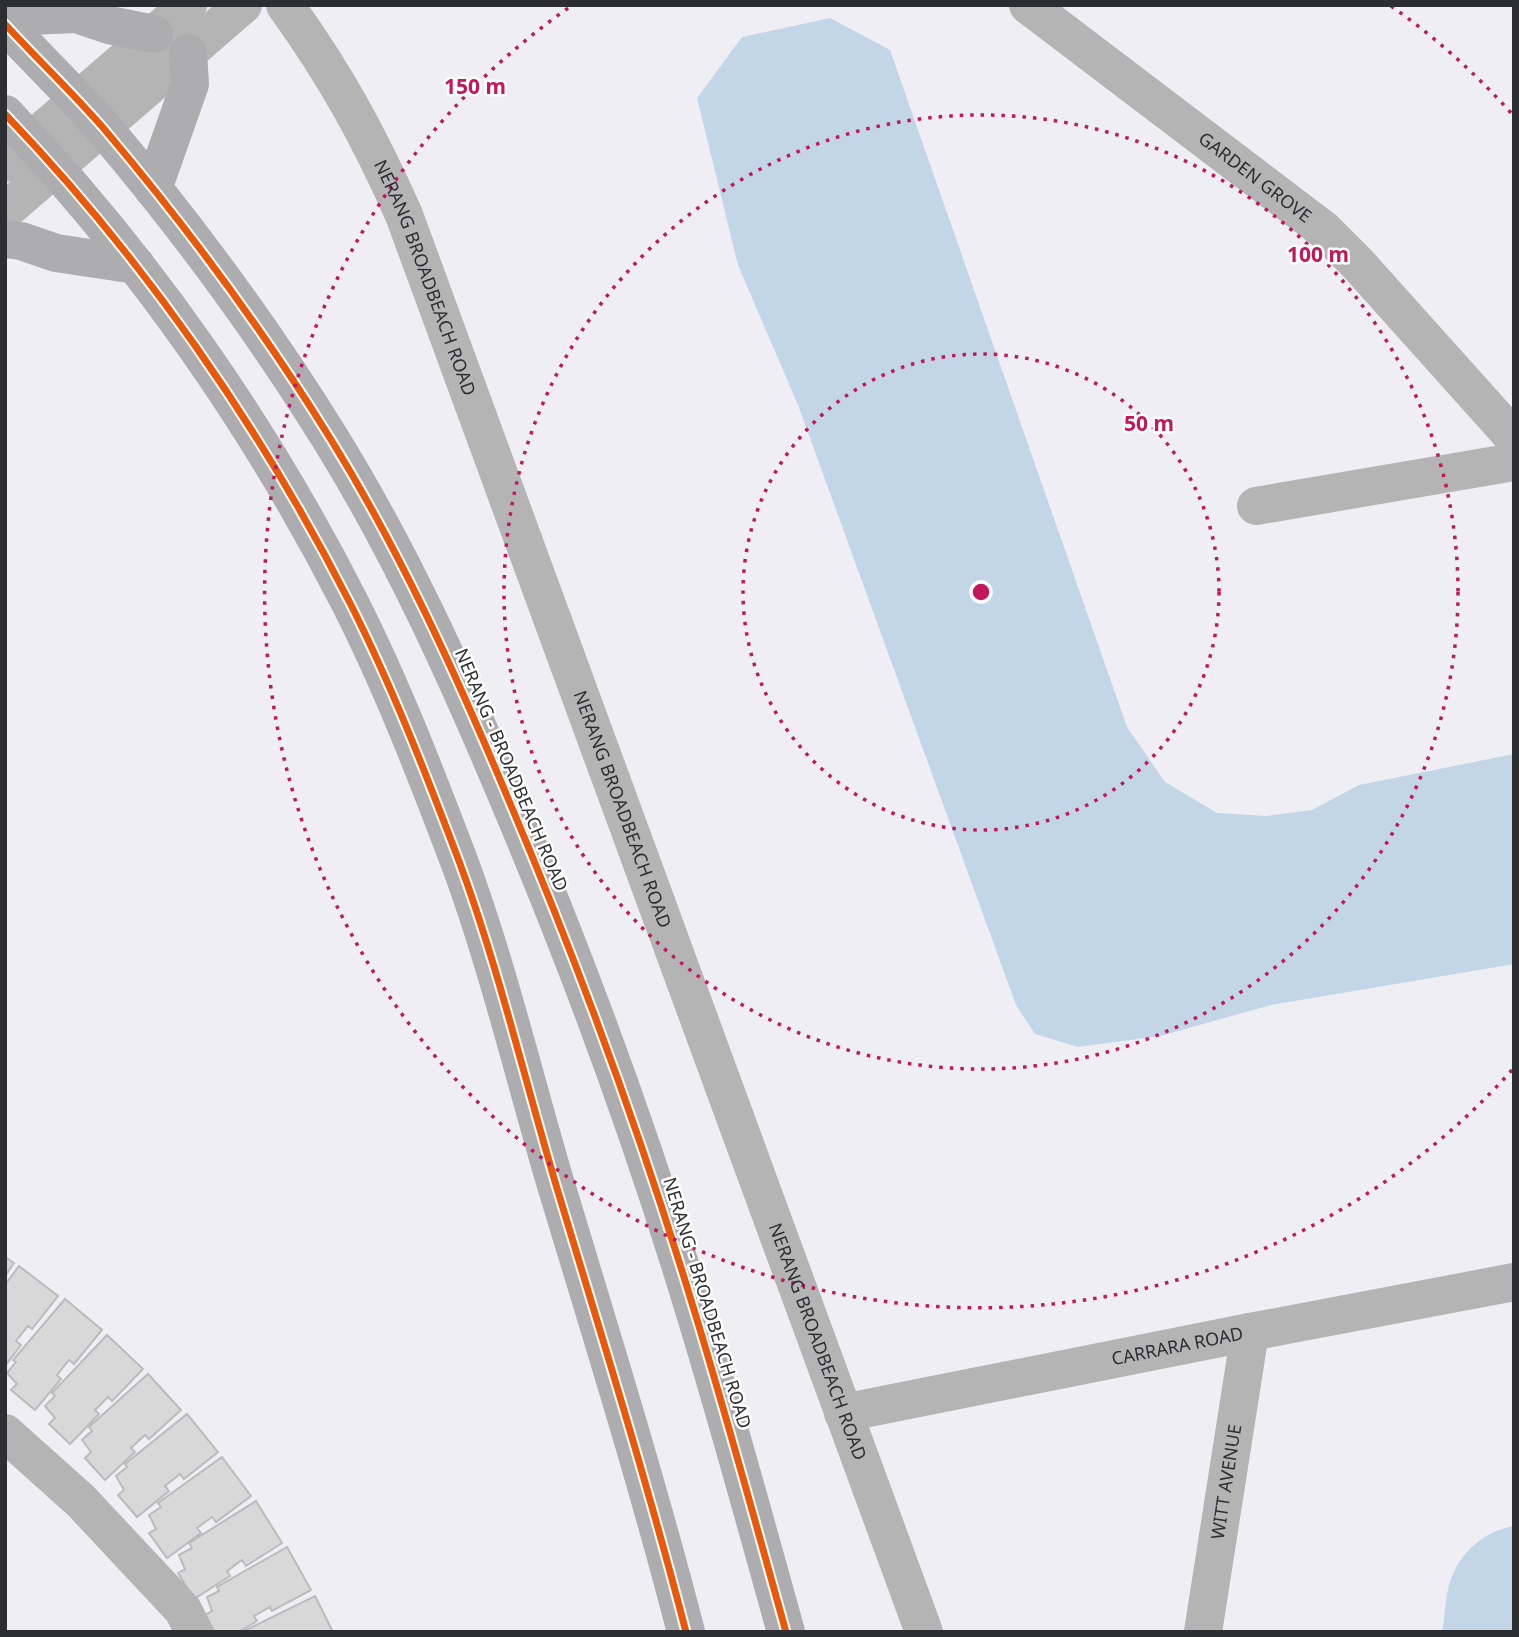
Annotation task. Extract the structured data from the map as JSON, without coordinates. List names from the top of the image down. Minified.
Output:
{"streets":{"main road":["NERANG - BROADBEACH ROAD"],"street":["GARDEN GROVE","NERANG BROADBEACH ROAD","CARRARA ROAD","WITT AVENUE"]},"crossings":[["NERANG BROADBEACH ROAD","CARRARA ROAD"],["CARRARA ROAD","WITT AVENUE"]],"rings":["150 m","100 m","50 m"]}
